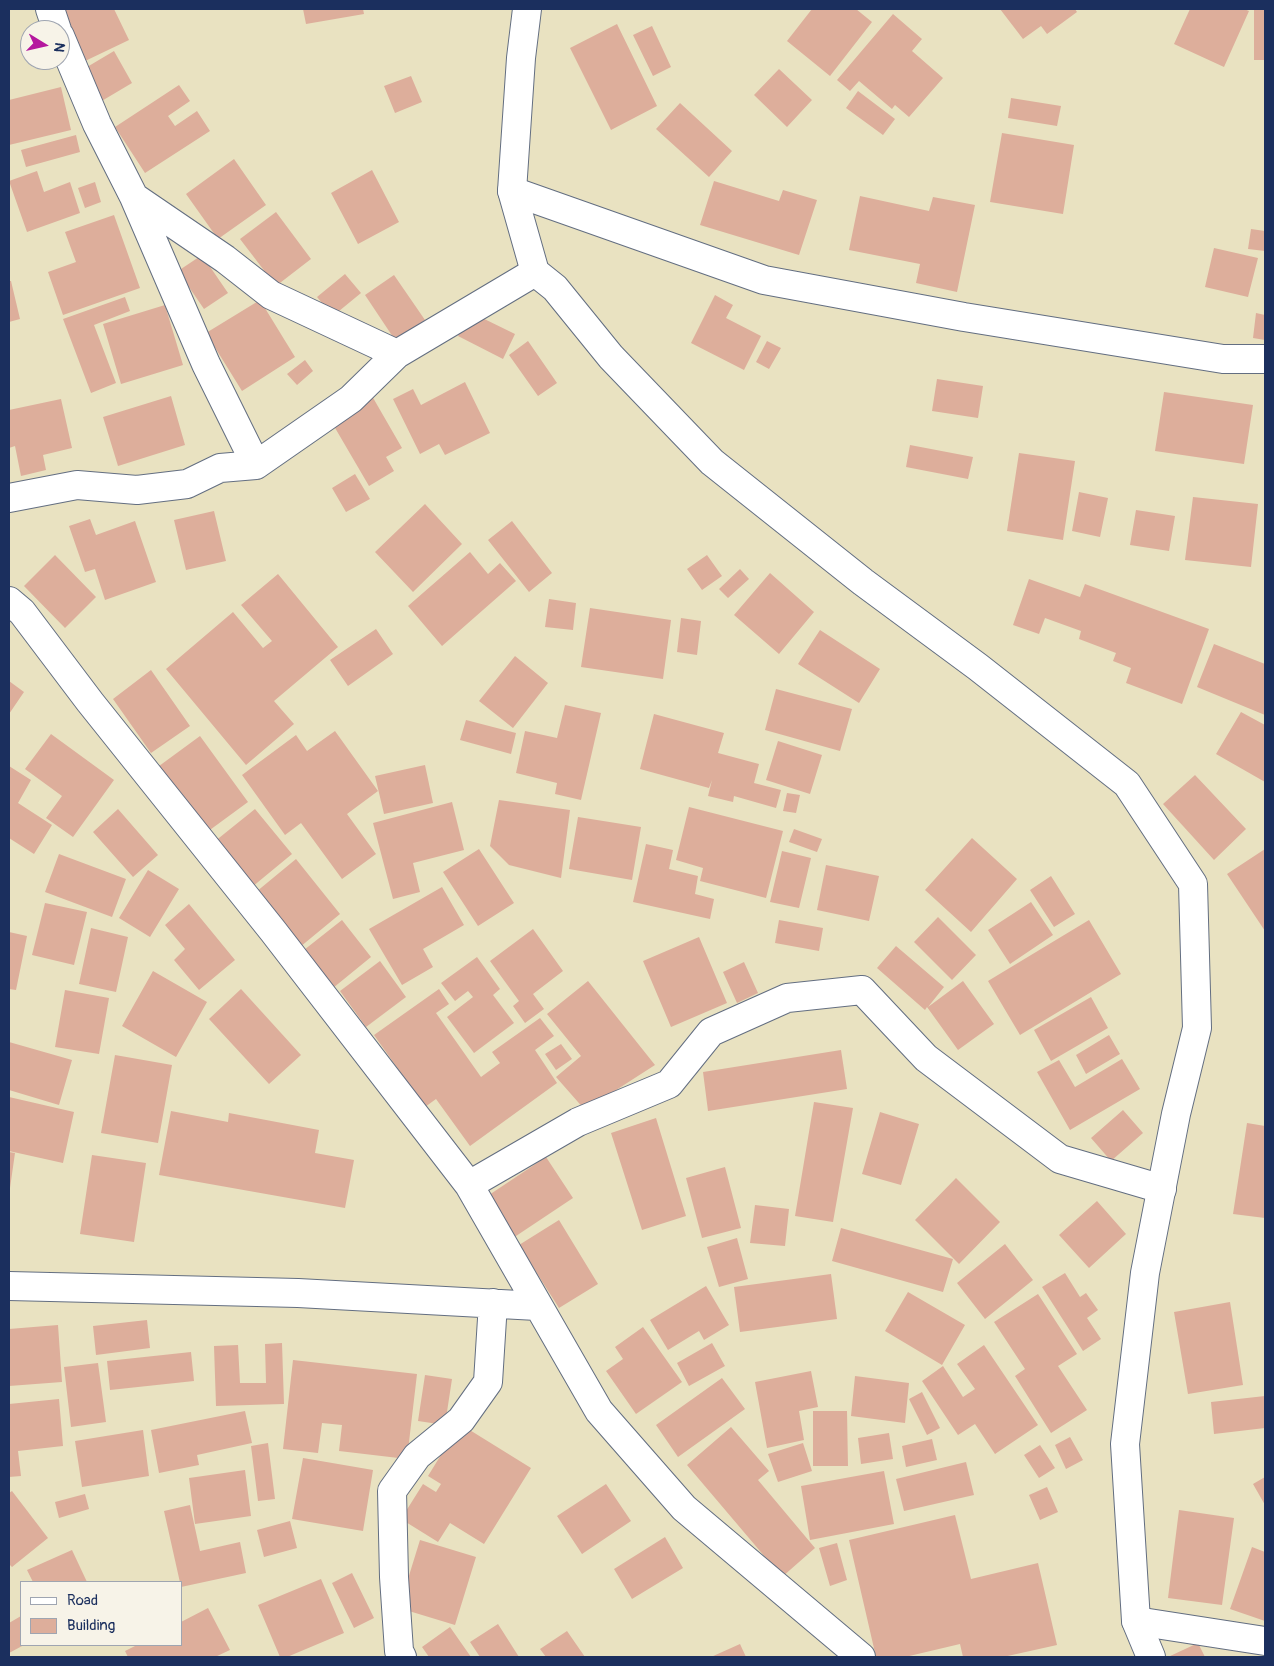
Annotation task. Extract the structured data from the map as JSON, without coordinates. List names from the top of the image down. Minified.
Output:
{"legend":["Road","Building"],"north":"right"}
